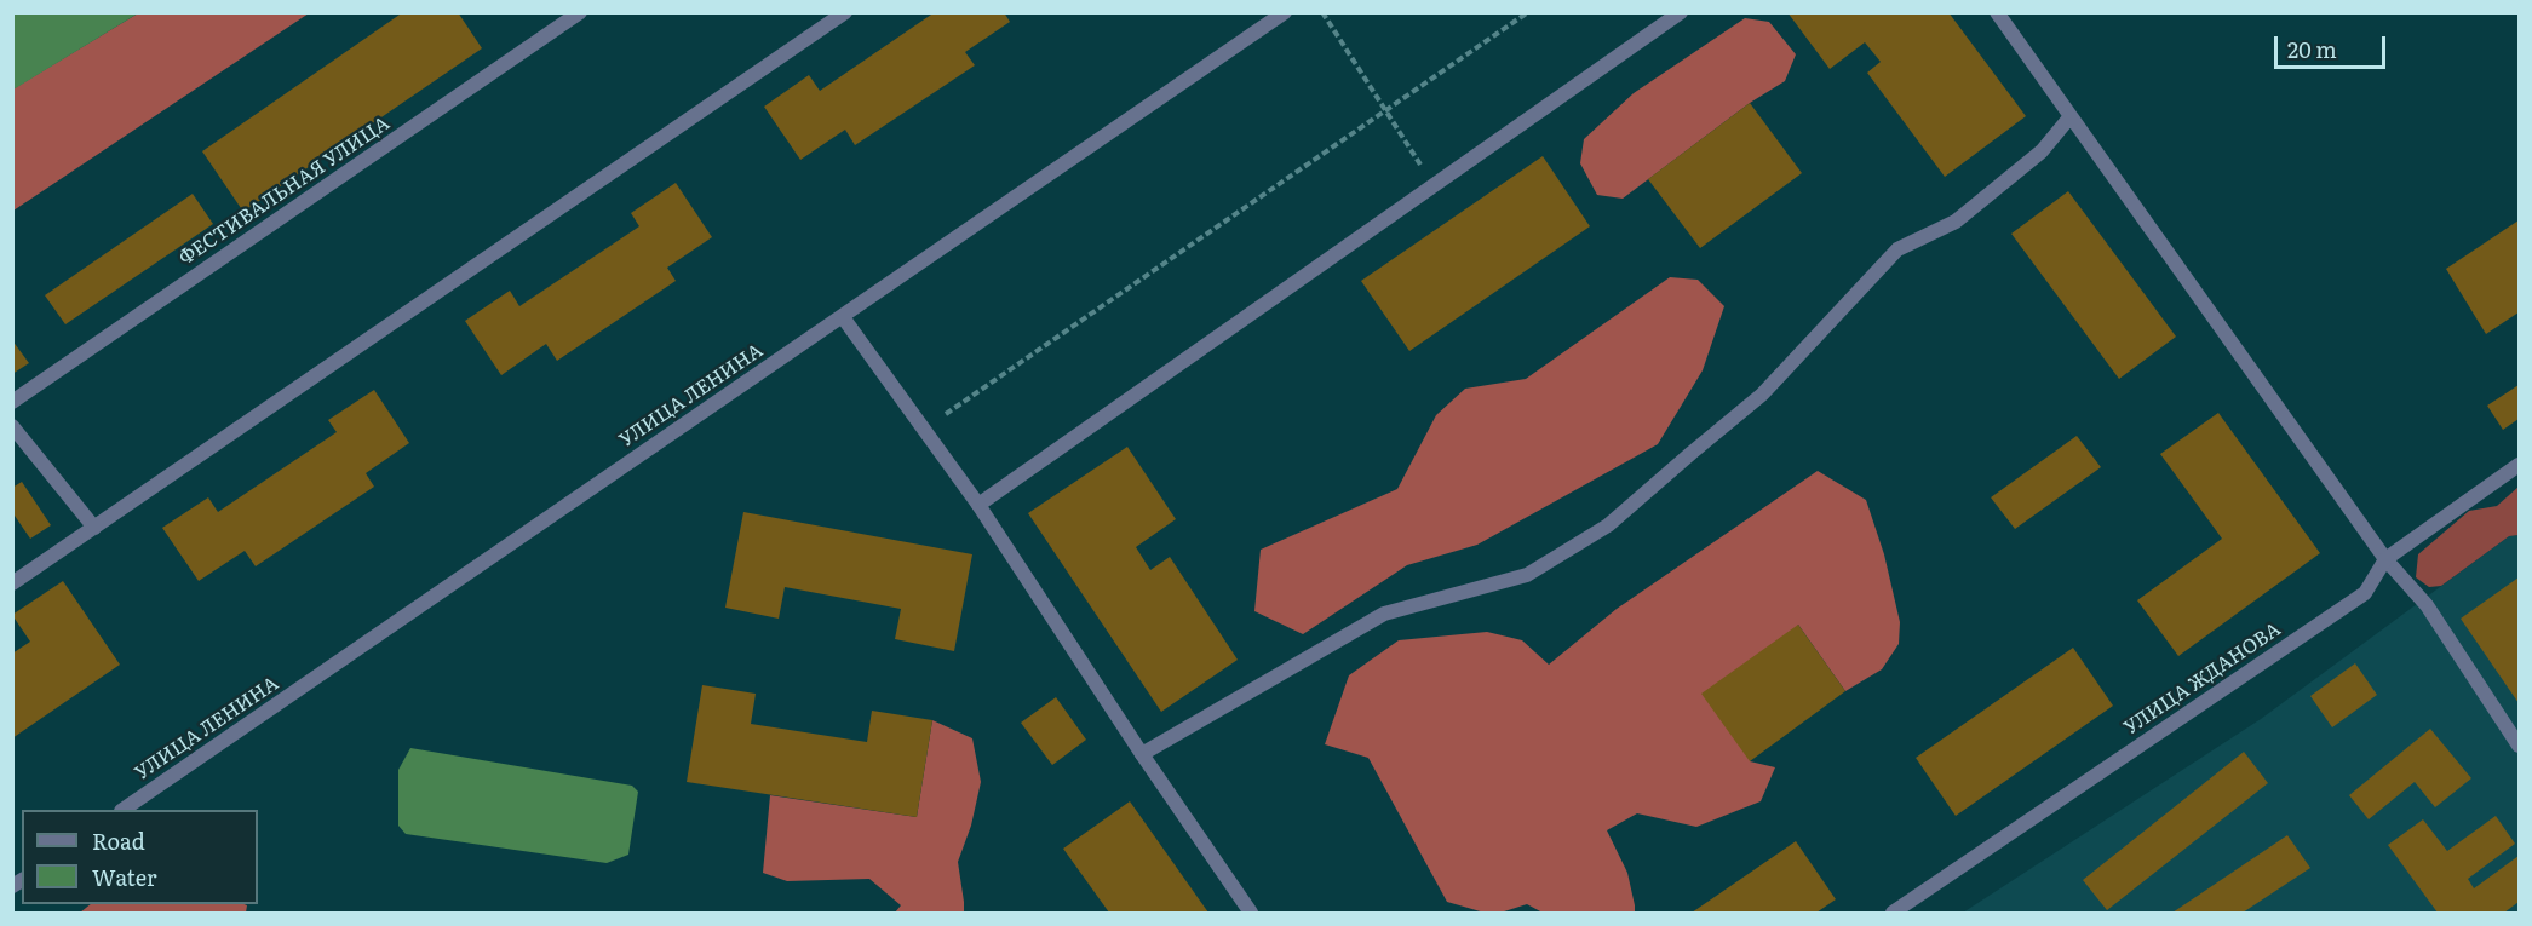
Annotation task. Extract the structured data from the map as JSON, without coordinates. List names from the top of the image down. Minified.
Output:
{"streets":{"street":["ФЕСТИВАЛЬНАЯ УЛИЦА","УЛИЦА ЛЕНИНА","УЛИЦА ЖДАНОВА"]},"legend":["Road","Water"],"scale_bar":"20 m"}
